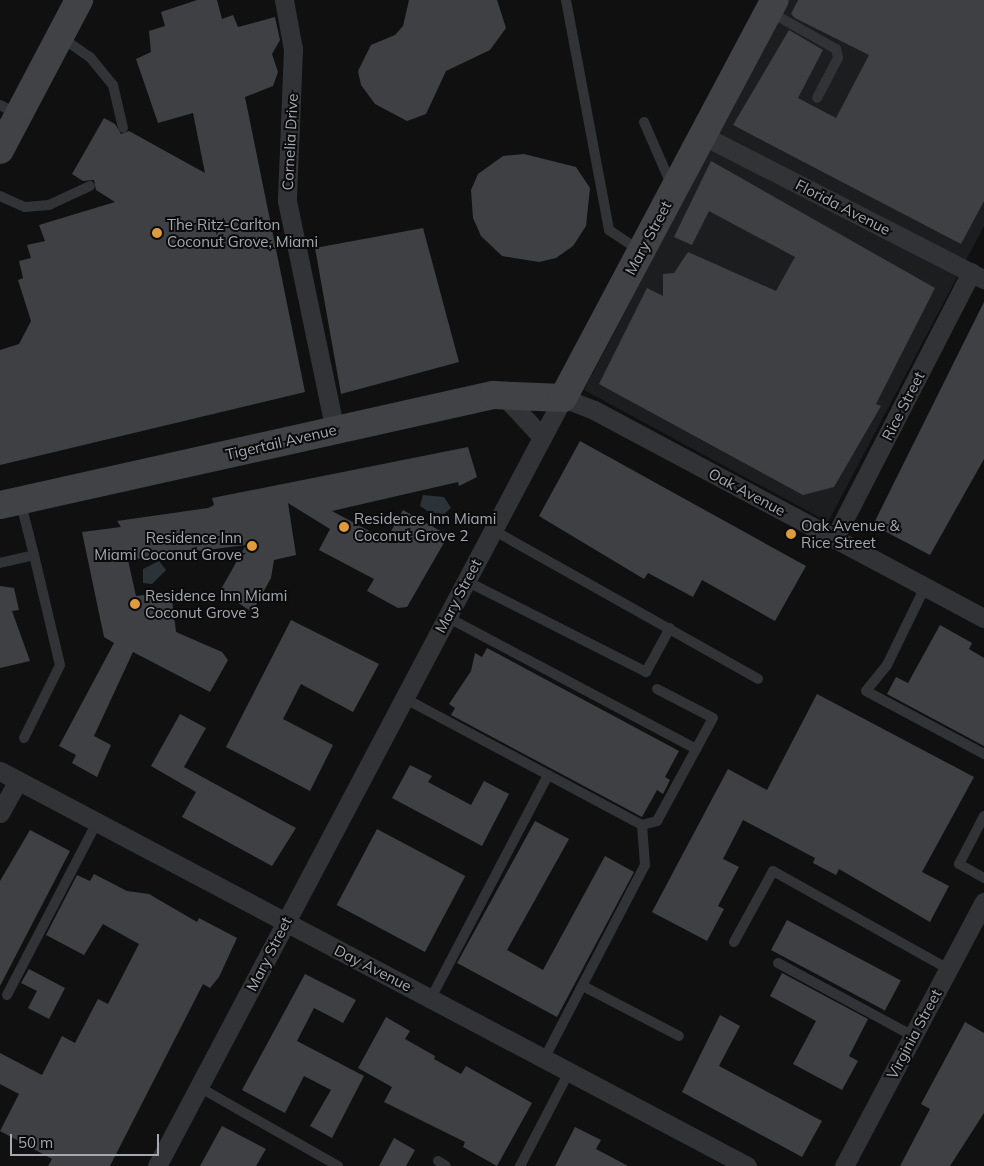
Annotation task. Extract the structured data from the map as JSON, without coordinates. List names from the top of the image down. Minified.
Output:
{"streets":{"street":["Cornelia Drive","Florida Avenue","Mary Street","Rice Street","Tigertail Avenue","Oak Avenue","Day Avenue","Virginia Street"]},"crossings":[["Cornelia Drive","Tigertail Avenue"],["Florida Avenue","Mary Street"],["Florida Avenue","Rice Street"],["Mary Street","Tigertail Avenue"],["Mary Street","Oak Avenue"],["Mary Street","Day Avenue"],["Rice Street","Oak Avenue"],["Tigertail Avenue","Oak Avenue"]],"places":["The Ritz-Carlton Coconut Grove, Miami","Residence Inn Miami Coconut Grove 2","Oak Avenue & Rice Street","Residence Inn Miami Coconut Grove","Residence Inn Miami Coconut Grove 3"],"scale_bar":"50 m"}
